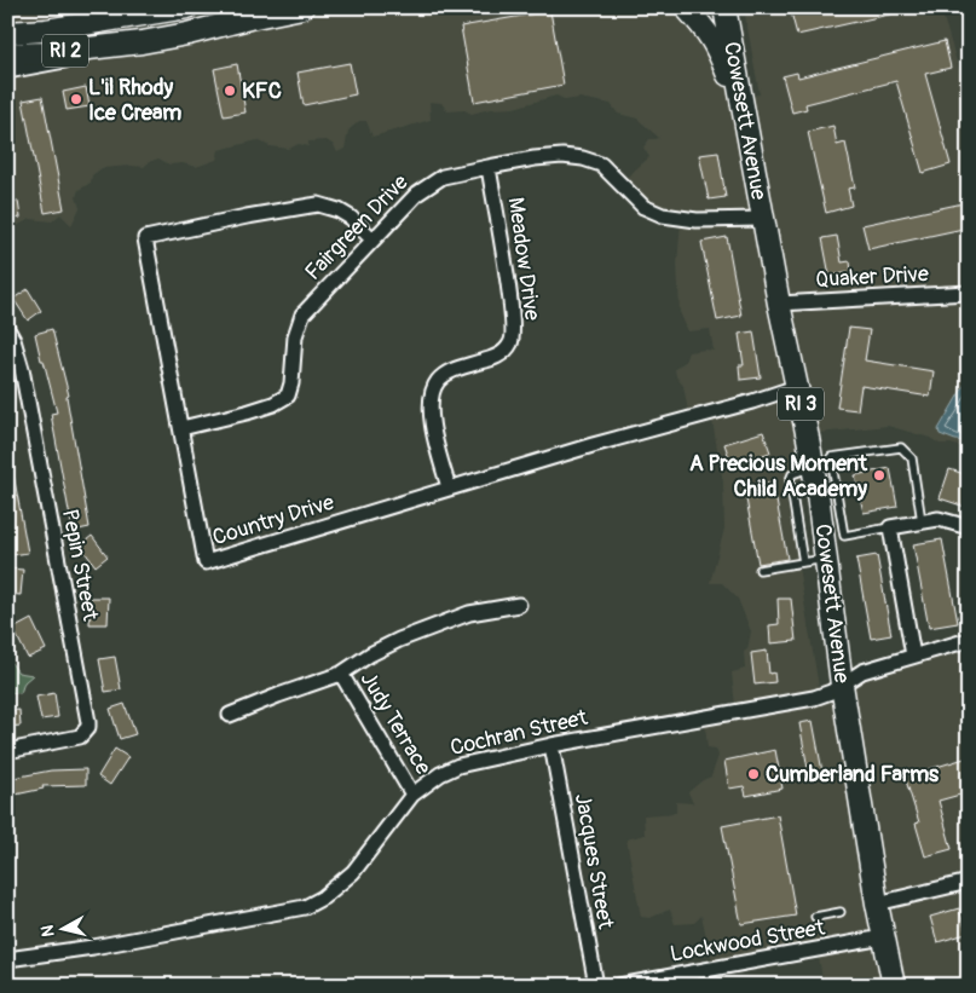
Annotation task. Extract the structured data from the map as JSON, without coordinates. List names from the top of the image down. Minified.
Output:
{"streets":{"main road":["RI 2","Cowesett Avenue","RI 3"],"street":["Fairgreen Drive","Meadow Drive","Quaker Drive","Country Drive","Pepin Street","Judy Terrace","Cochran Street","Jacques Street","Lockwood Street"]},"crossings":[["Cowesett Avenue","Fairgreen Drive"],["Cowesett Avenue","Quaker Drive"],["Cowesett Avenue","Country Drive"],["Cowesett Avenue","Cochran Street"],["Cowesett Avenue","Lockwood Street"],["Fairgreen Drive","Meadow Drive"],["Fairgreen Drive","Country Drive"],["Meadow Drive","Country Drive"],["Judy Terrace","Cochran Street"],["Cochran Street","Jacques Street"]],"places":["KFC","L'il Rhody Ice Cream","A Precious Moment Child Academy","Cumberland Farms"],"north":"left"}
